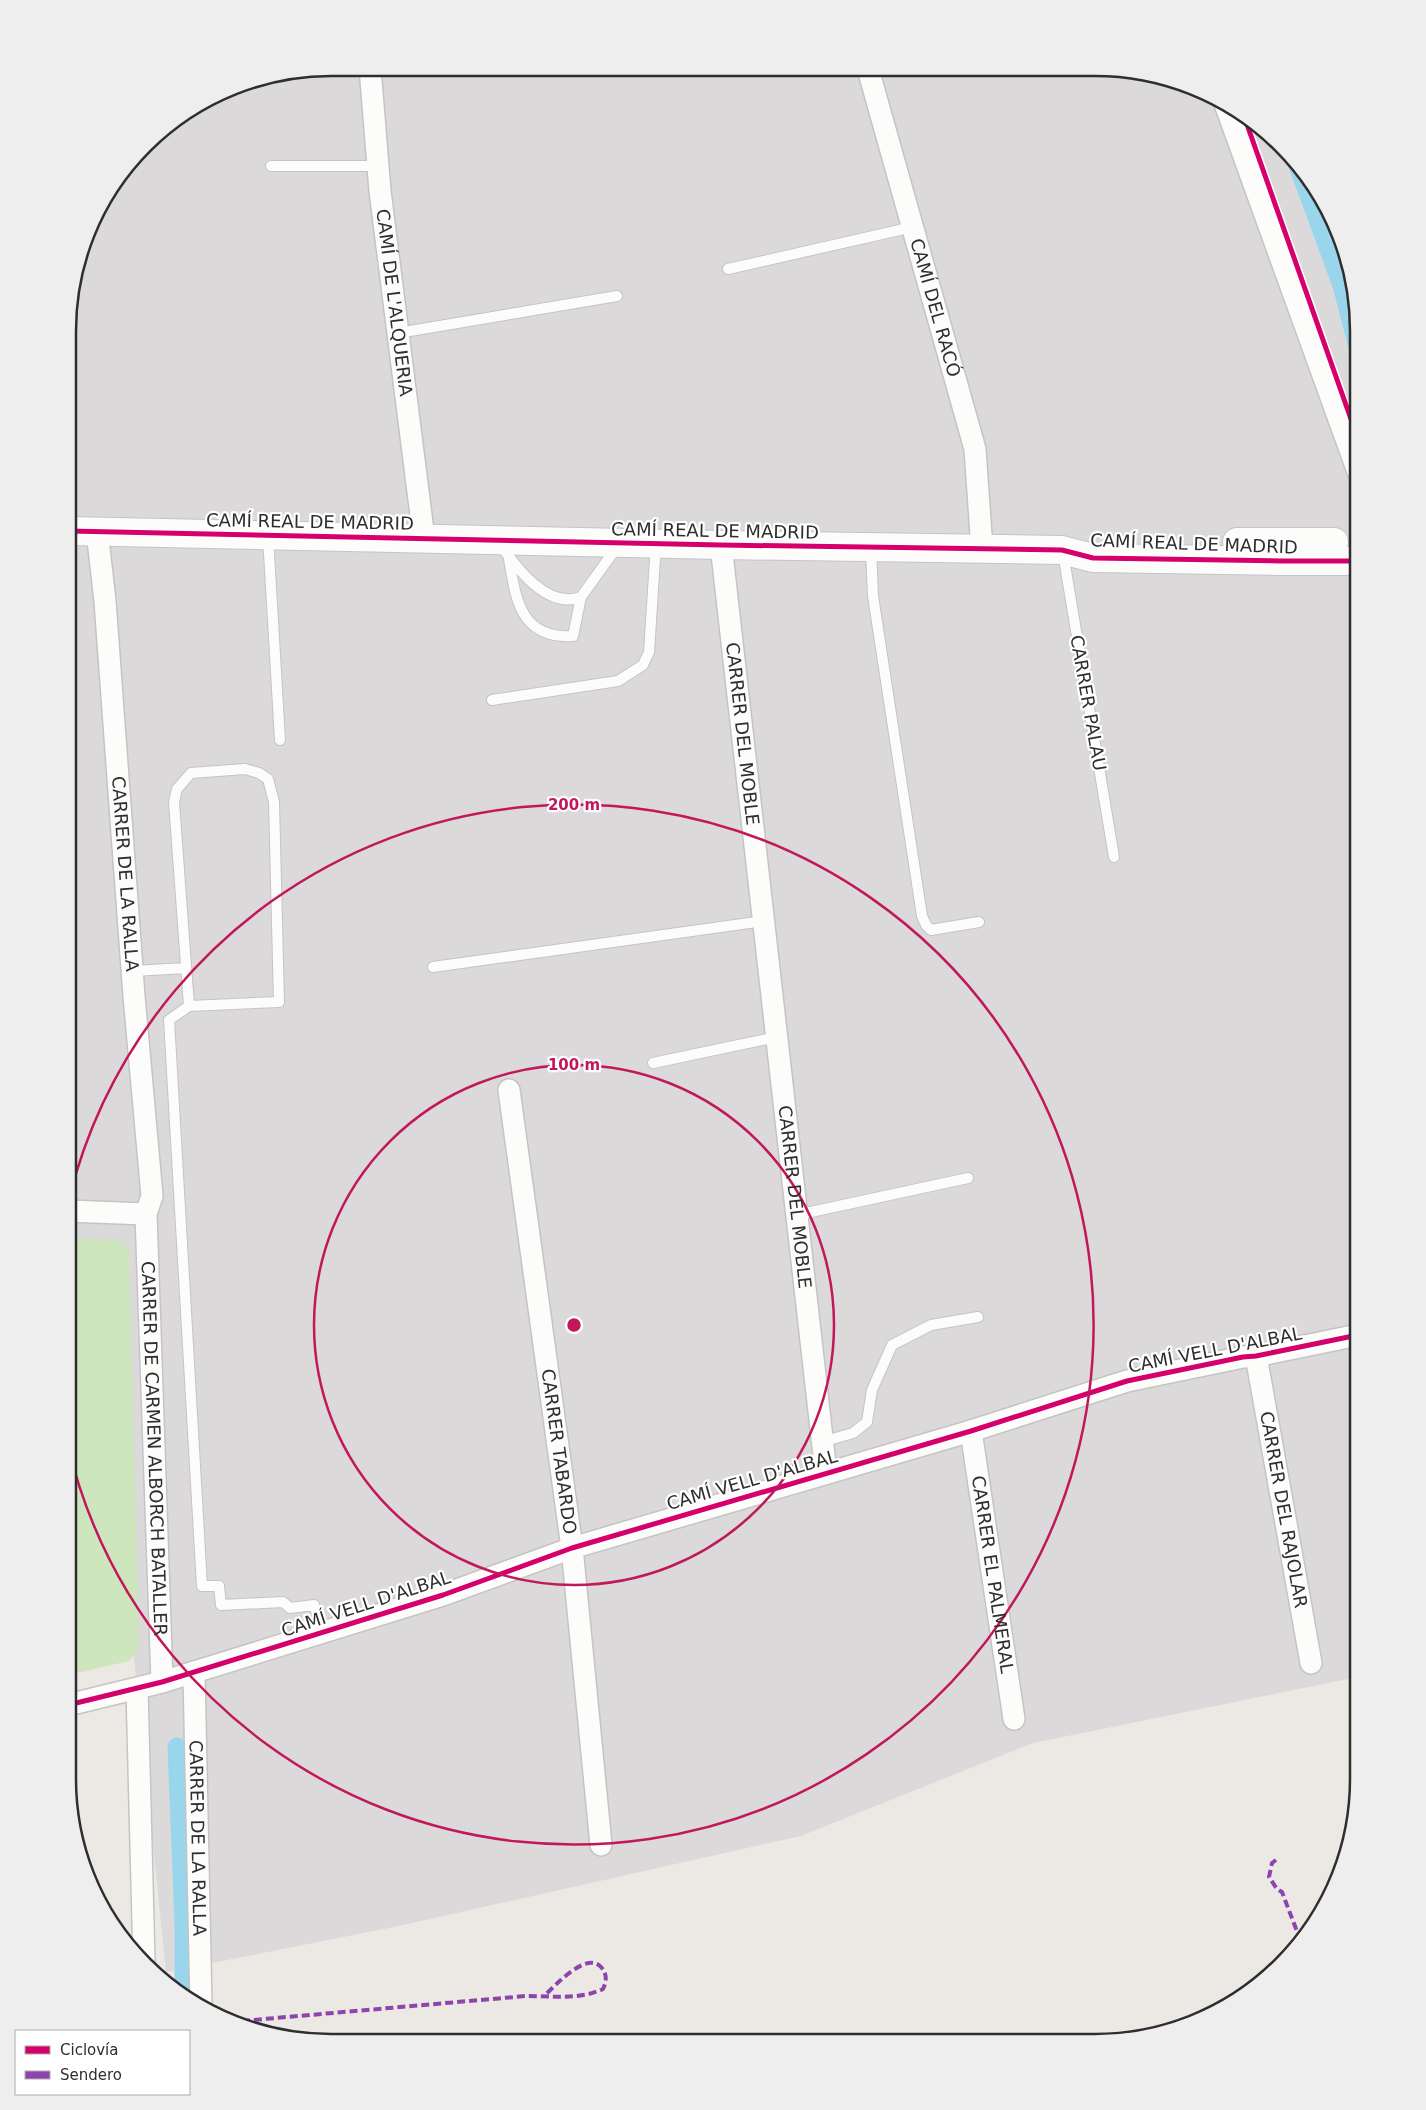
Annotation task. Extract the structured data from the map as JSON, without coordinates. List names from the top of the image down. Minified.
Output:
{"streets":{"street":["CAMÍ DE L'ALQUERIA","CAMÍ DEL RACÓ","CAMÍ REAL DE MADRID","CARRER DEL MOBLE","CARRER DE LA RALLA","CAMÍ VELL D'ALBAL","CARRER DE CARMEN ALBORCH BATALLER","CARRER TABARDO","CARRER DEL RAJOLAR","CARRER EL PALMERAL"],"lane":["CARRER PALAU"]},"crossings":[["CAMÍ DE L'ALQUERIA","CAMÍ REAL DE MADRID"],["CAMÍ DEL RACÓ","CAMÍ REAL DE MADRID"],["CAMÍ REAL DE MADRID","CARRER PALAU"],["CAMÍ REAL DE MADRID","CARRER DEL MOBLE"],["CAMÍ REAL DE MADRID","CARRER DE LA RALLA"],["CARRER DEL MOBLE","CAMÍ VELL D'ALBAL"],["CARRER DE LA RALLA","CAMÍ VELL D'ALBAL"],["CARRER DE LA RALLA","CARRER DE CARMEN ALBORCH BATALLER"],["CAMÍ VELL D'ALBAL","CARRER DE CARMEN ALBORCH BATALLER"],["CAMÍ VELL D'ALBAL","CARRER TABARDO"],["CAMÍ VELL D'ALBAL","CARRER DEL RAJOLAR"],["CAMÍ VELL D'ALBAL","CARRER EL PALMERAL"]],"legend":["Ciclovía","Sendero"],"rings":["200 m","100 m"]}
